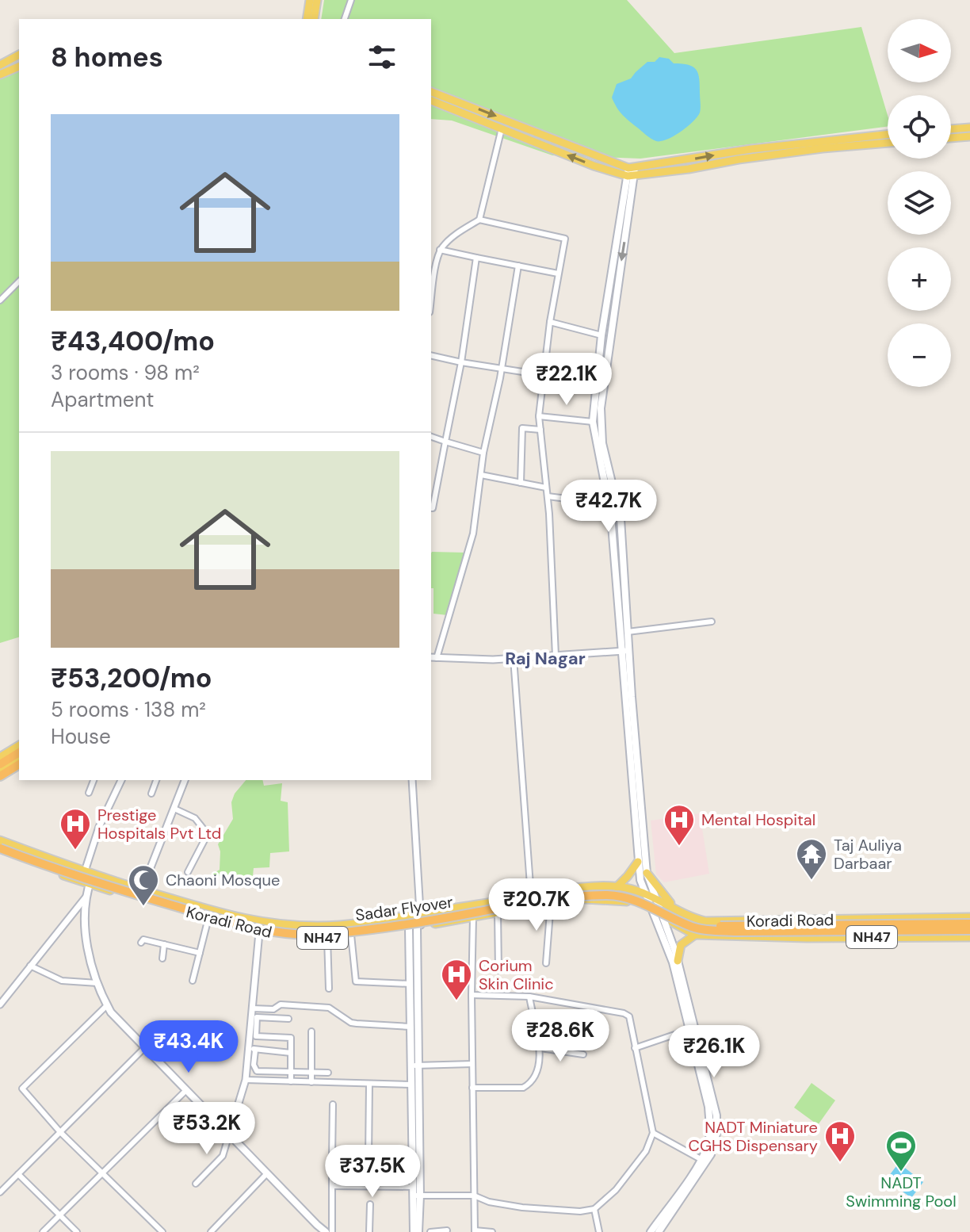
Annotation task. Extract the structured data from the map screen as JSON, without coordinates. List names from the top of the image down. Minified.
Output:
{"streets":{"highway":["Sadar Flyover","NH47"],"main road":["Koradi Road"]},"crossings":[["Sadar Flyover","Koradi Road"],["Koradi Road","NH47"]],"districts":["Raj Nagar"],"places":{"hospital":["Mental Hospital","Prestige Hospitals Pvt Ltd","Corium Skin Clinic","NADT Miniature CGHS Dispensary"],"temple":["Taj Auliya Darbaar"],"mosque":["Chaoni Mosque"],"sports":["NADT Swimming Pool"]},"north":"right","page":{"map_buttons":["+","−"],"heading":"8 homes","list":[{"name":"₹43,400/mo","note":"3 rooms · 98 m² · Apartment"},{"name":"₹53,200/mo","note":"5 rooms · 138 m² · House"}],"price":["₹22.1K","₹42.7K","₹20.7K","₹28.6K","₹43.4K","₹26.1K","₹53.2K","₹37.5K"]}}
